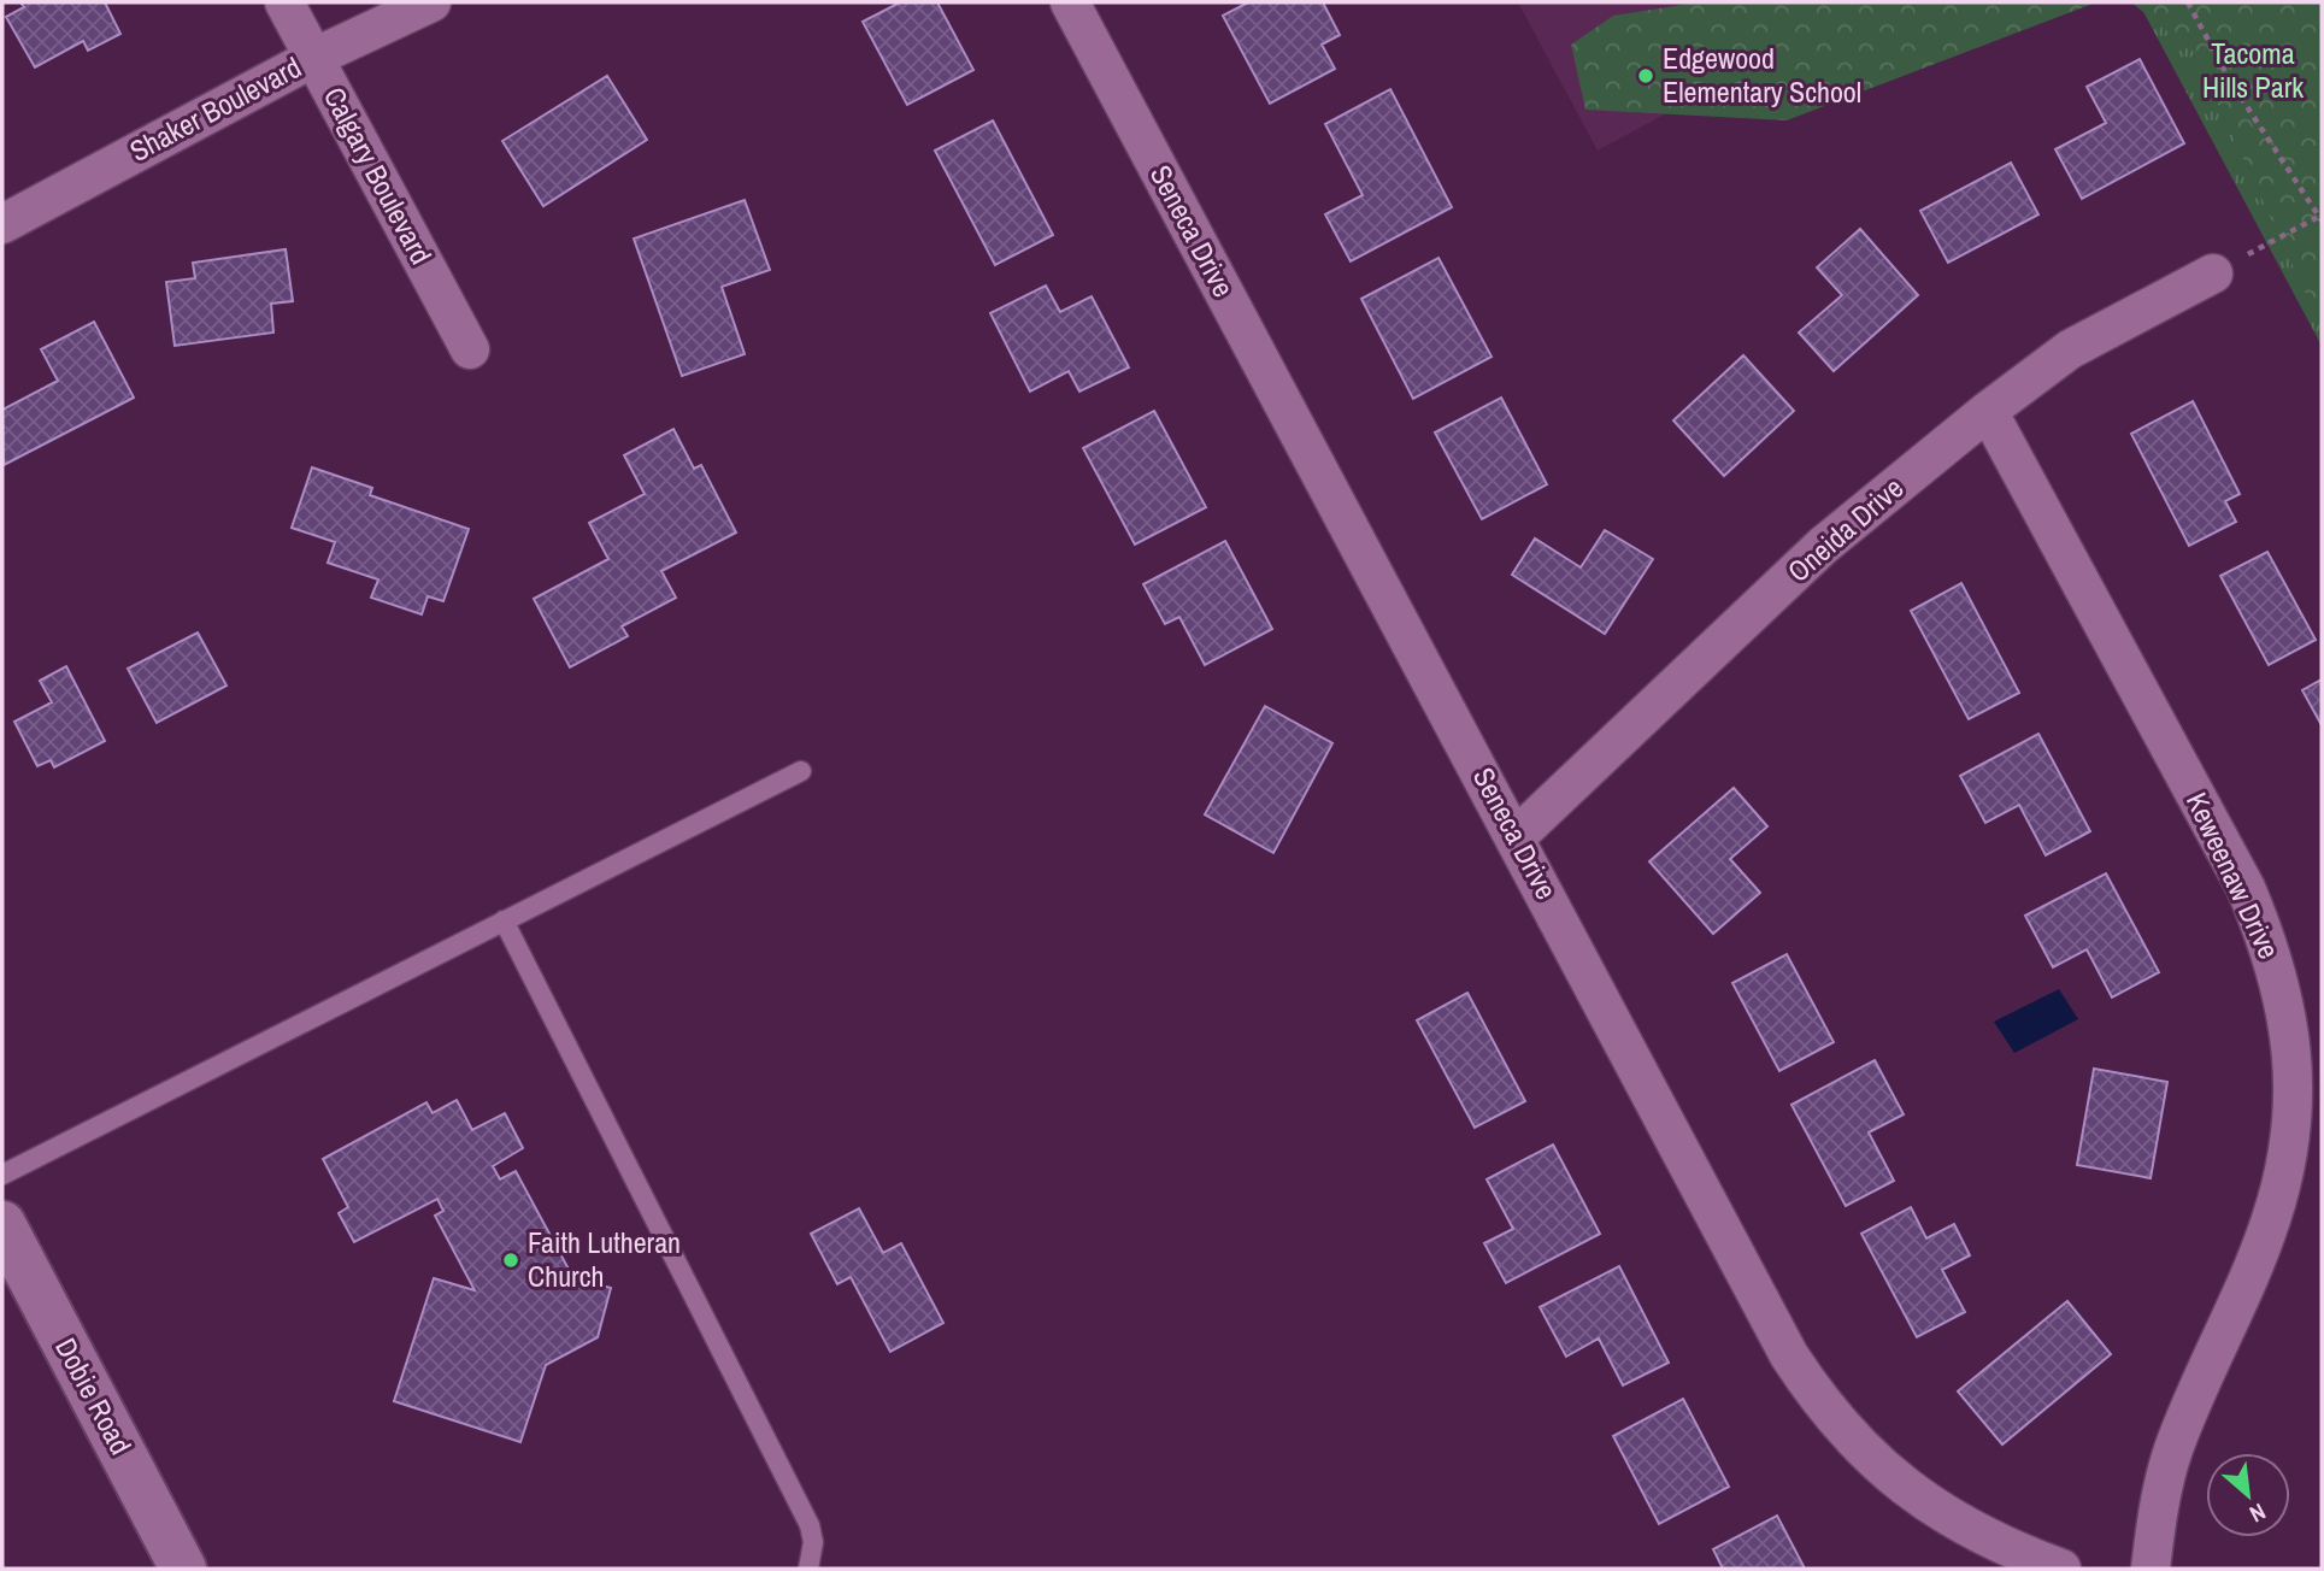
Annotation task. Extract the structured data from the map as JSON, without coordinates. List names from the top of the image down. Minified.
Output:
{"streets":{"street":["Shaker Boulevard","Calgary Boulevard","Seneca Drive","Oneida Drive","Keweenaw Drive","Dobie Road"]},"crossings":[["Shaker Boulevard","Calgary Boulevard"],["Seneca Drive","Oneida Drive"],["Oneida Drive","Keweenaw Drive"]],"parks":["Tacoma Hills Park"],"places":["Edgewood Elementary School","Faith Lutheran Church"],"north":"bottom right"}
